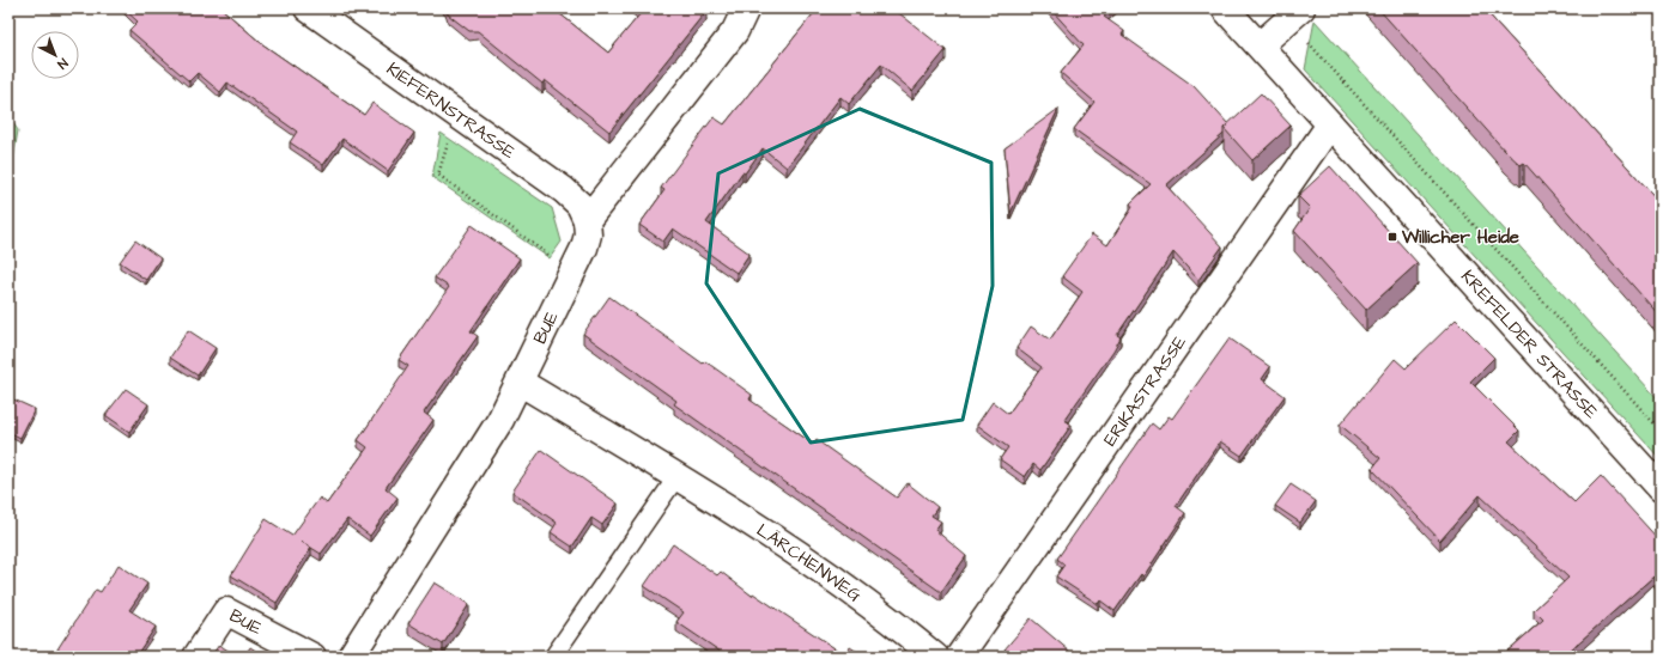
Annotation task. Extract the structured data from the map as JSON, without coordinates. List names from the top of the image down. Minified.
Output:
{"streets":{"street":["KIEFERNSTRASSE","BUE","KREFELDER STRASSE","ERIKASTRASSE","LÄRCHENWEG"]},"crossings":[["KIEFERNSTRASSE","BUE"],["BUE","LÄRCHENWEG"],["KREFELDER STRASSE","ERIKASTRASSE"]],"places":{"transit":["Willicher Heide"]},"north":"bottom right"}
